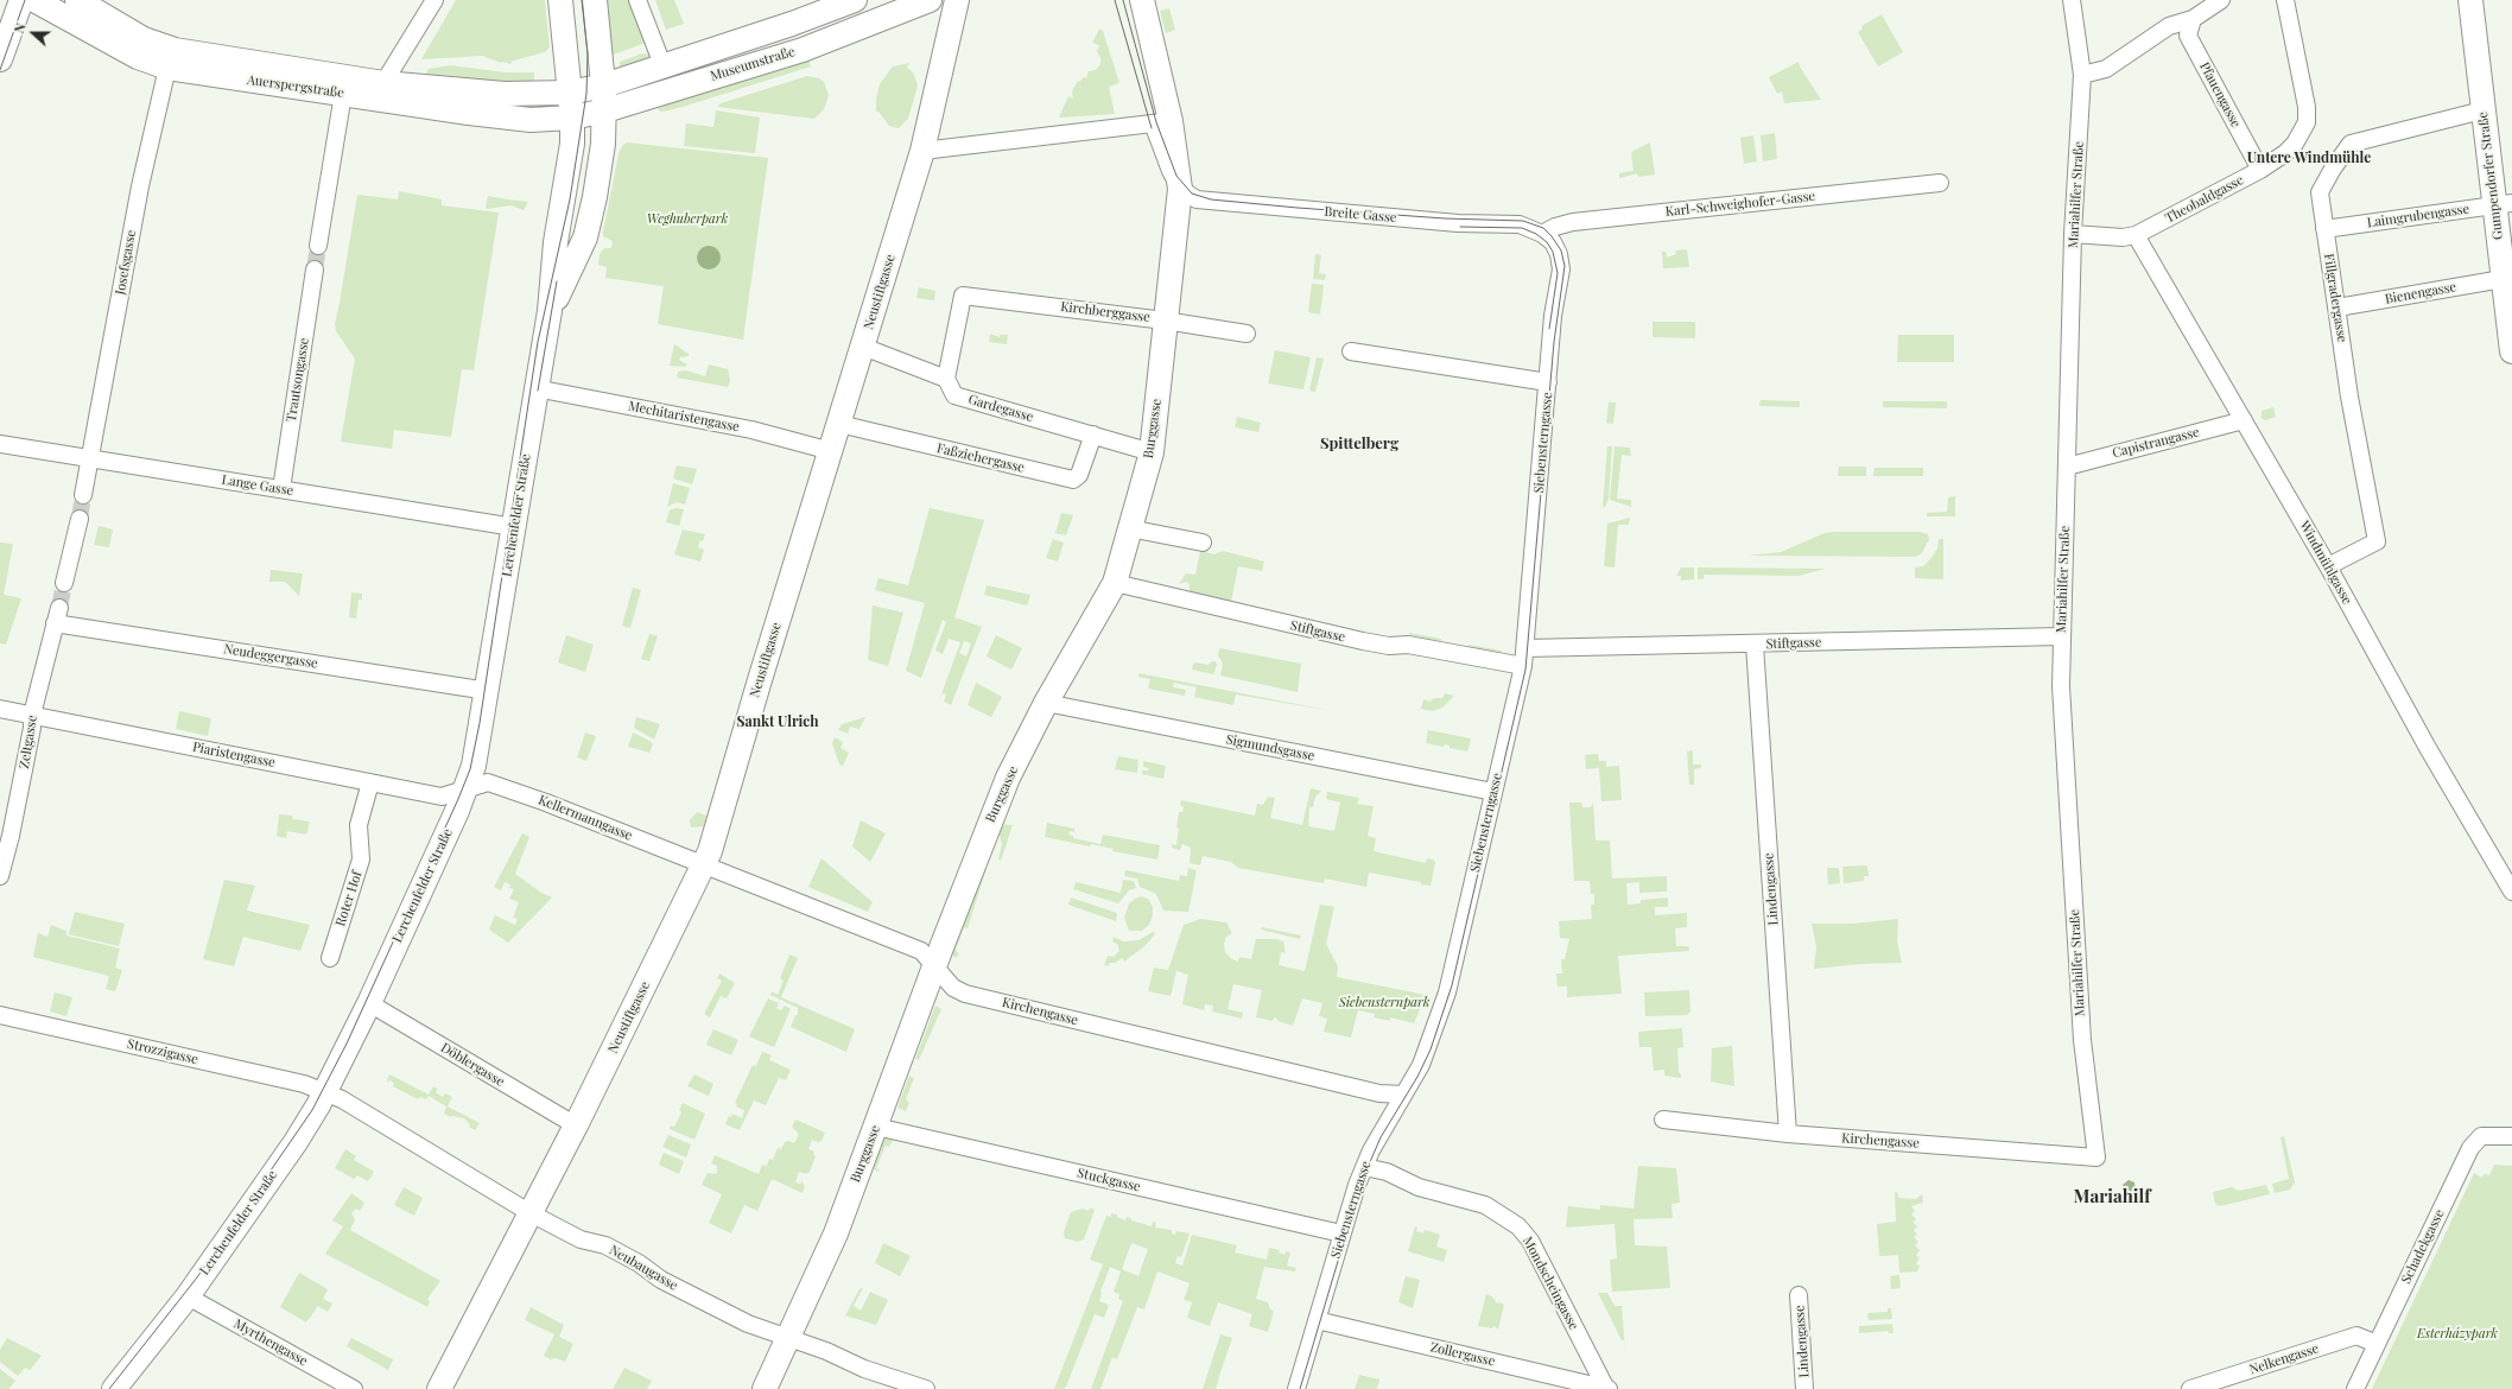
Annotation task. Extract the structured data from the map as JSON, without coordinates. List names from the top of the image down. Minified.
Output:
{"streets":{"main road":["Museumstraße","Auerspergstraße","Gumpendorfer Straße","Neustiftgasse","Burggasse","Lerchenfelder Straße"],"street":["Pfauengasse","Mariahilfer Straße","Theobaldgasse","Karl-Schweighofer-Gasse","Breite Gasse","Laimgrubengasse","Josefsgasse","Bienengasse","Fillgradergasse","Kirchberggasse","Trautsongasse","Gardegasse","Mechitaristengasse","Siebensterngasse","Capistrangasse","Faßziehergasse","Lange Gasse","Windmühlgasse","Stiftgasse","Neudeggergasse","Zeltgasse","Sigmundsgasse","Piaristengasse","Kellermanngasse","Lindengasse","Roter Hof","Kirchengasse","Strozzigasse","Döblergasse","Stuckgasse","Schadekgasse","Neubaugasse","Mondscheingasse","Myrthengasse","Zollergasse","Nelkengasse"]},"crossings":[["Museumstraße","Auerspergstraße"],["Museumstraße","Lerchenfelder Straße"],["Auerspergstraße","Josefsgasse"],["Auerspergstraße","Lerchenfelder Straße"],["Pfauengasse","Theobaldgasse"],["Gumpendorfer Straße","Laimgrubengasse"],["Gumpendorfer Straße","Bienengasse"],["Gumpendorfer Straße","Fillgradergasse"],["Mariahilfer Straße","Theobaldgasse"],["Mariahilfer Straße","Capistrangasse"],["Mariahilfer Straße","Stiftgasse"],["Mariahilfer Straße","Kirchengasse"],["Theobaldgasse","Windmühlgasse"],["Karl-Schweighofer-Gasse","Breite Gasse"],["Karl-Schweighofer-Gasse","Siebensterngasse"],["Breite Gasse","Burggasse"],["Breite Gasse","Siebensterngasse"],["Laimgrubengasse","Fillgradergasse"],["Josefsgasse","Lange Gasse"],["Neustiftgasse","Mechitaristengasse"],["Neustiftgasse","Faßziehergasse"],["Neustiftgasse","Kellermanngasse"],["Neustiftgasse","Kirchengasse"],["Neustiftgasse","Döblergasse"],["Neustiftgasse","Neubaugasse"],["Bienengasse","Fillgradergasse"],["Fillgradergasse","Windmühlgasse"],["Kirchberggasse","Gardegasse"],["Kirchberggasse","Burggasse"],["Trautsongasse","Lange Gasse"],["Gardegasse","Burggasse"],["Gardegasse","Faßziehergasse"],["Mechitaristengasse","Lerchenfelder Straße"],["Burggasse","Stiftgasse"],["Burggasse","Sigmundsgasse"],["Burggasse","Kirchengasse"],["Burggasse","Stuckgasse"],["Burggasse","Neubaugasse"],["Siebensterngasse","Stiftgasse"],["Siebensterngasse","Sigmundsgasse"],["Siebensterngasse","Kirchengasse"],["Siebensterngasse","Stuckgasse"],["Siebensterngasse","Mondscheingasse"],["Siebensterngasse","Zollergasse"],["Capistrangasse","Windmühlgasse"],["Lange Gasse","Lerchenfelder Straße"],["Lerchenfelder Straße","Neudeggergasse"],["Lerchenfelder Straße","Piaristengasse"],["Lerchenfelder Straße","Kellermanngasse"],["Lerchenfelder Straße","Strozzigasse"],["Lerchenfelder Straße","Döblergasse"],["Lerchenfelder Straße","Neubaugasse"],["Lerchenfelder Straße","Myrthengasse"],["Stiftgasse","Lindengasse"],["Neudeggergasse","Zeltgasse"],["Zeltgasse","Piaristengasse"],["Piaristengasse","Kellermanngasse"],["Piaristengasse","Roter Hof"],["Kellermanngasse","Kirchengasse"],["Lindengasse","Kirchengasse"],["Strozzigasse","Neubaugasse"],["Schadekgasse","Nelkengasse"],["Mondscheingasse","Zollergasse"]],"districts":["Untere Windmühle","Spittelberg","Sankt Ulrich","Mariahilf"],"parks":["Weghuberpark","Siebensternpark","Esterházypark"],"north":"left"}
